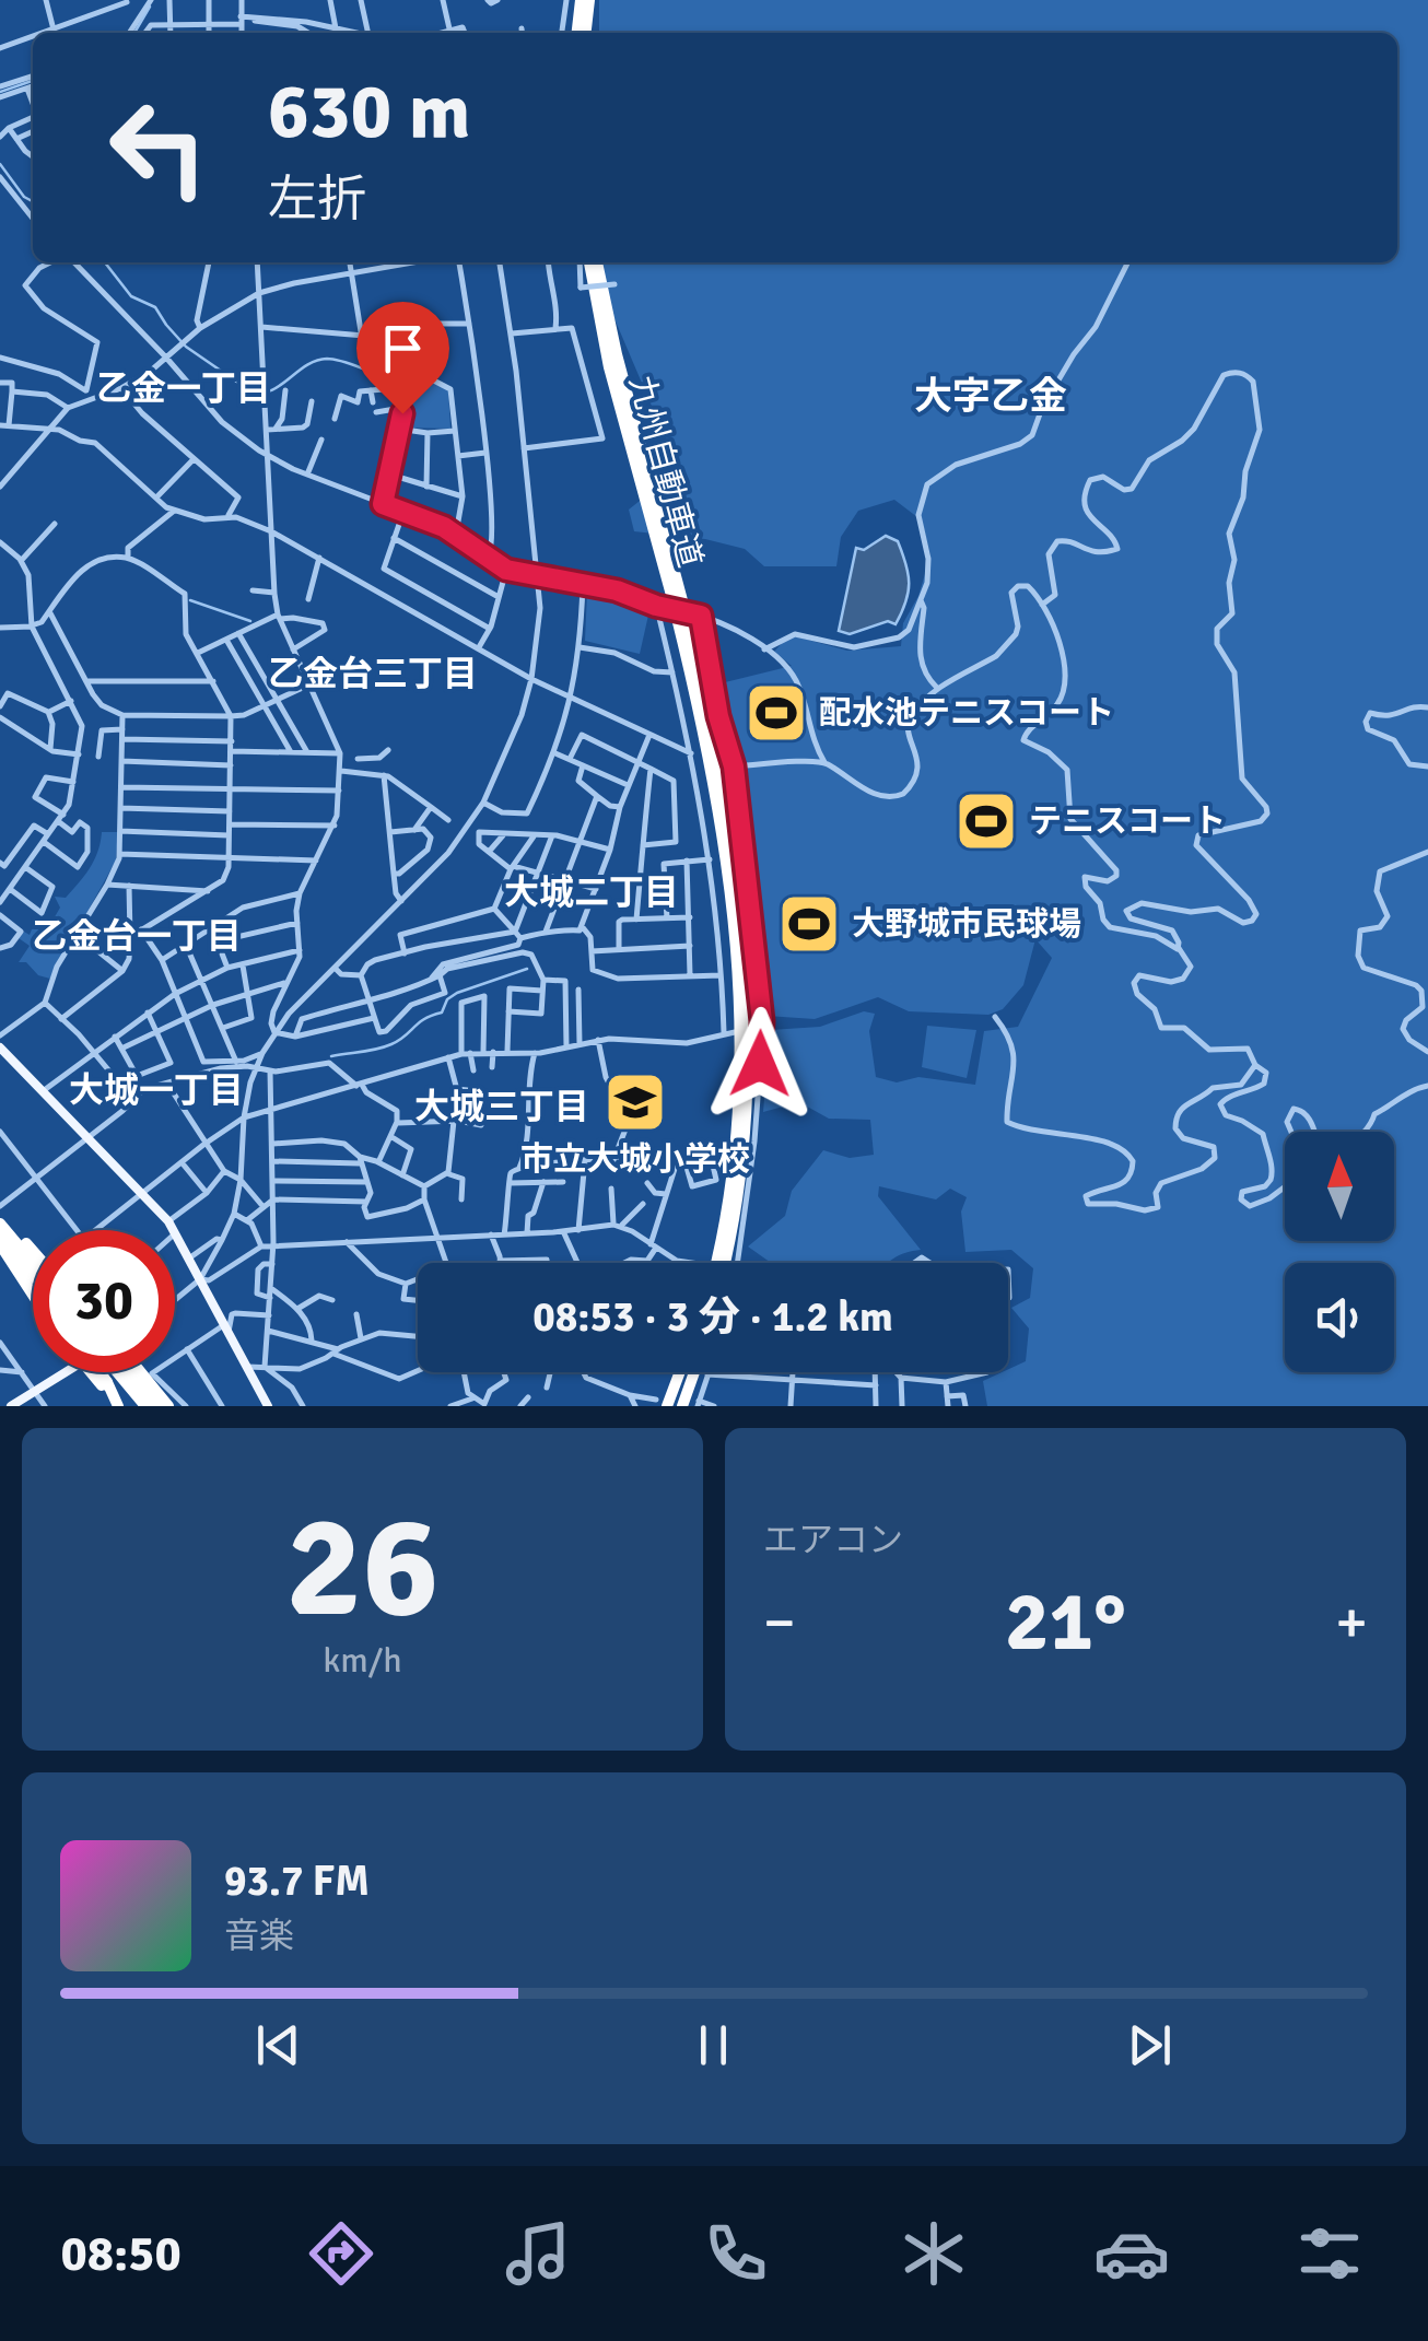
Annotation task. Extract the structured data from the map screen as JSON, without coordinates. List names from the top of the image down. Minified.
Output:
{"streets":{"highway":["九州自動車道"]},"districts":["乙金一丁目","大字乙金","乙金台三丁目","大城二丁目","乙金台一丁目","大城一丁目","大城三丁目"],"places":{"sports":["配水池テニスコート","テニスコート","大野城市民球場"],"school or university":["市立大城小学校"]},"north":"top","page":{"turn":["630 m","左折"],"limit":"30","trip":"08:53 · 3 分 · 1.2 km","tile":[["26","km/h"],"エアコン"],"heat":["−","21°","+"],"song":["93.7 FM","音楽"],"tabs":"08:50"}}
